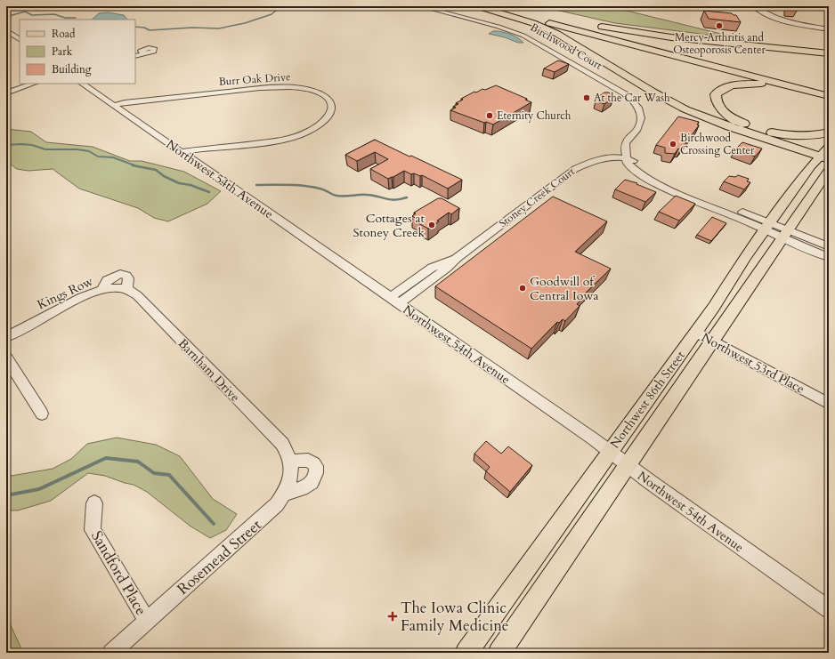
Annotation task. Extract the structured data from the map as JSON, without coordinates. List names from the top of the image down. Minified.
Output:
{"streets":{"main road":["Northwest 86th Street"],"street":["Birchwood Court","Burr Oak Drive","Northwest 54th Avenue","Stoney Creek Court","Kings Row","Northwest 53rd Place","Barnham Drive","Rosemead Street","Sandford Place"]},"crossings":[["Birchwood Court","Stoney Creek Court"],["Burr Oak Drive","Northwest 54th Avenue"],["Northwest 54th Avenue","Stoney Creek Court"],["Northwest 54th Avenue","Northwest 86th Street"],["Kings Row","Barnham Drive"],["Northwest 53rd Place","Northwest 86th Street"],["Barnham Drive","Rosemead Street"],["Rosemead Street","Sandford Place"]],"places":{"other":["Mercy Arthritis and Osteoporosis Center","At the Car Wash","Eternity Church","Birchwood Crossing Center","Cottages at Stoney Creek","Goodwill of Central Iowa"],"health":["The Iowa Clinic Family Medicine"]},"legend":["Road","Park","Building"]}
